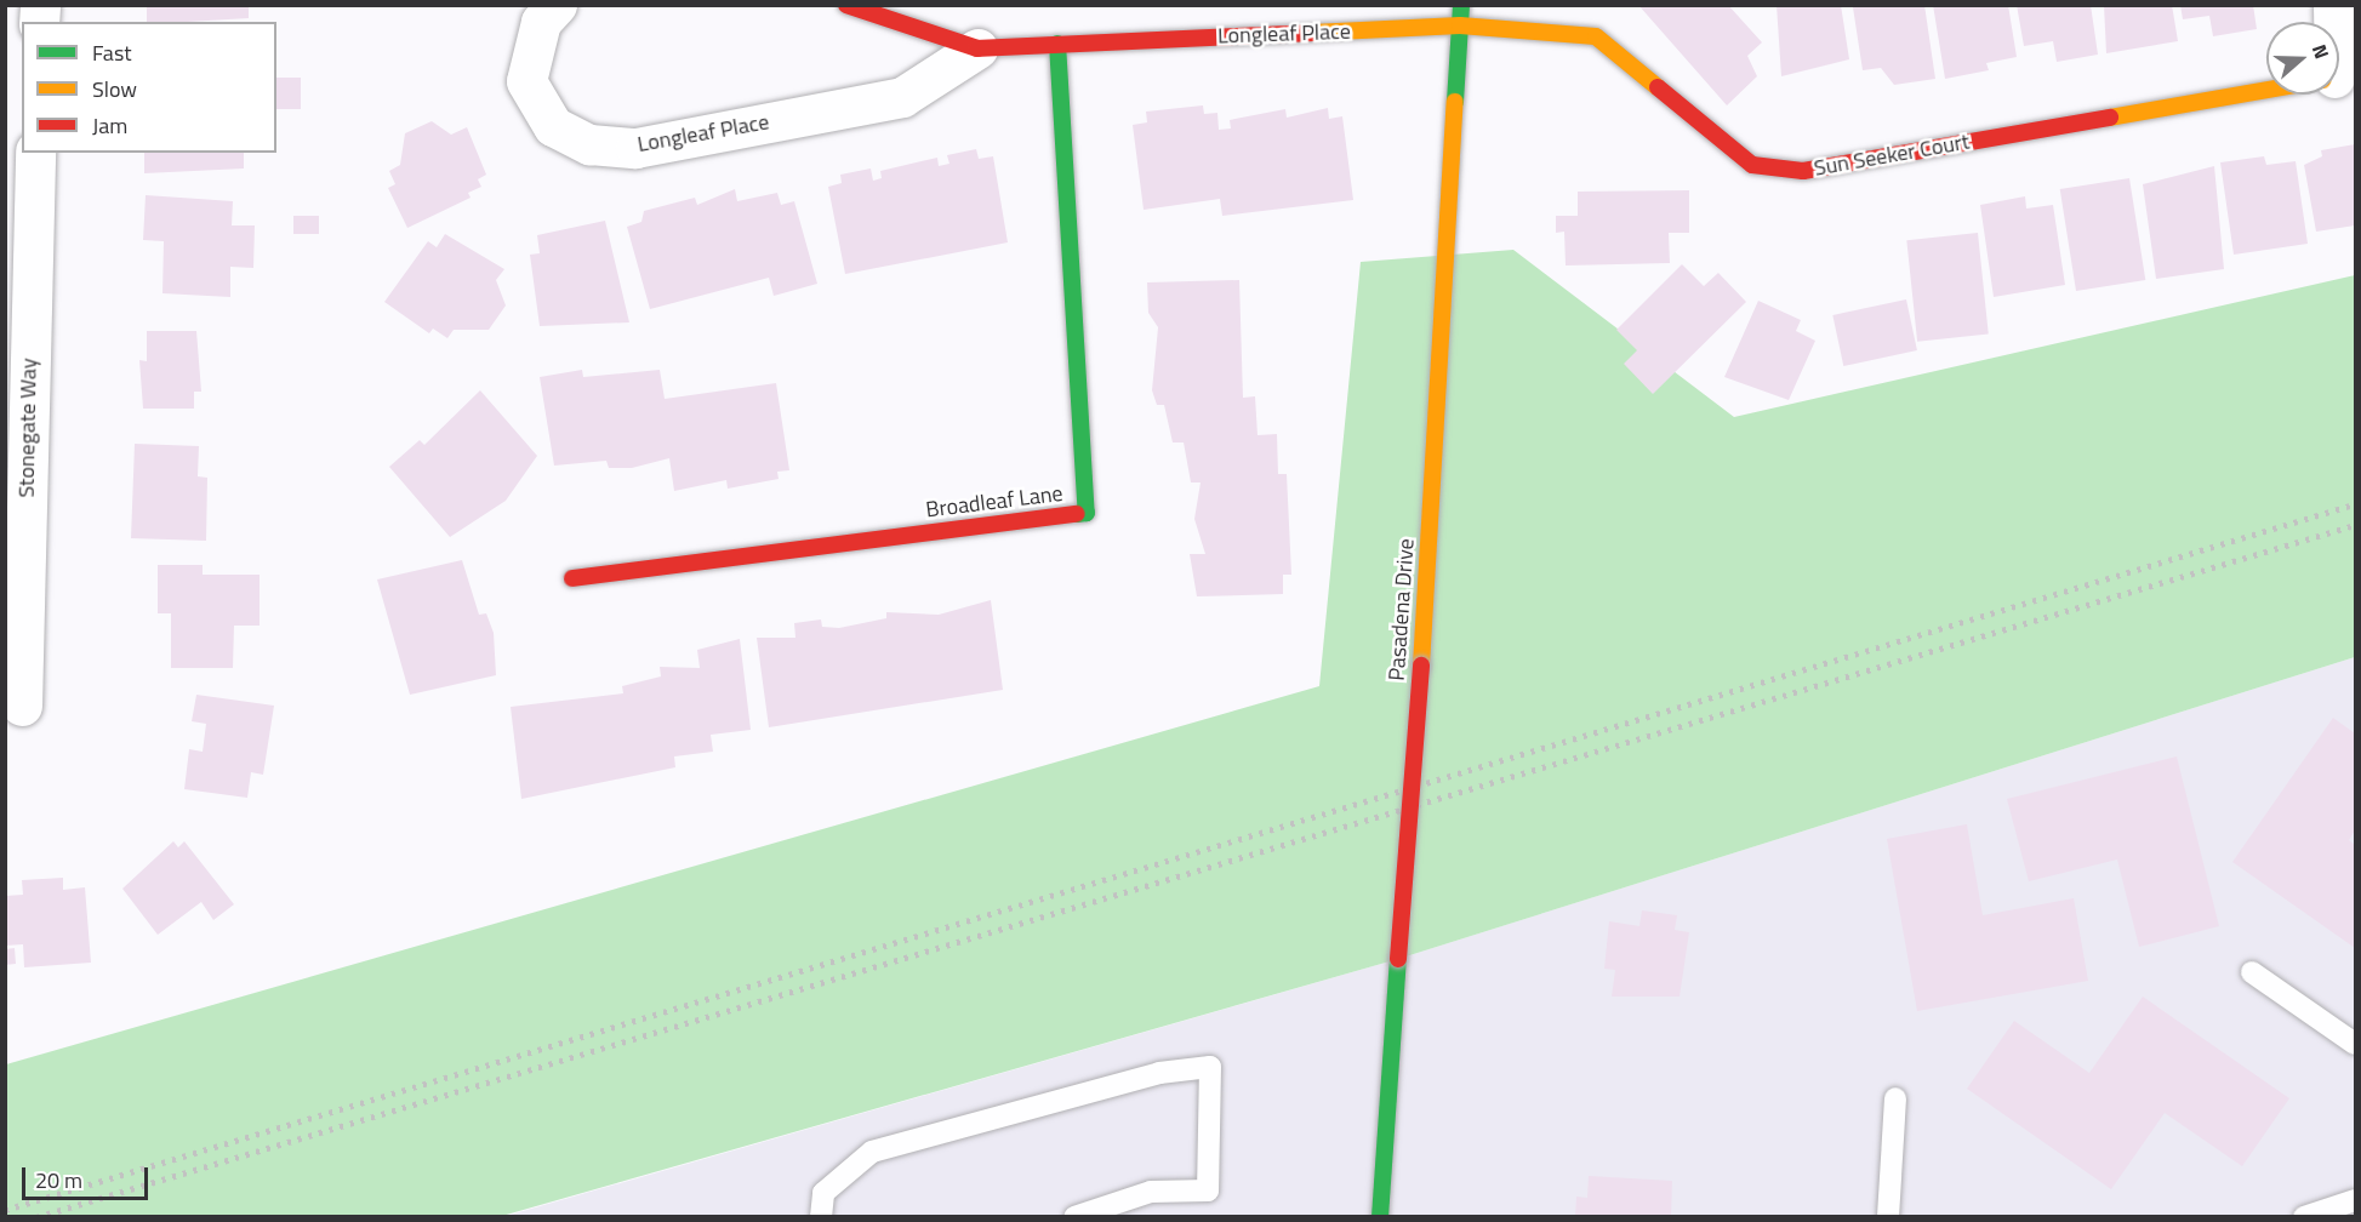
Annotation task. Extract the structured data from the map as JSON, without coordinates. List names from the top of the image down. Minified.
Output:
{"streets":{"street":["Longleaf Place","Sun Seeker Court","Stonegate Way","Broadleaf Lane","Pasadena Drive"]},"crossings":[["Longleaf Place","Sun Seeker Court"],["Longleaf Place","Broadleaf Lane"],["Longleaf Place","Pasadena Drive"],["Sun Seeker Court","Pasadena Drive"]],"legend":["Fast","Slow","Jam"],"scale_bar":"20 m","north":"right"}
